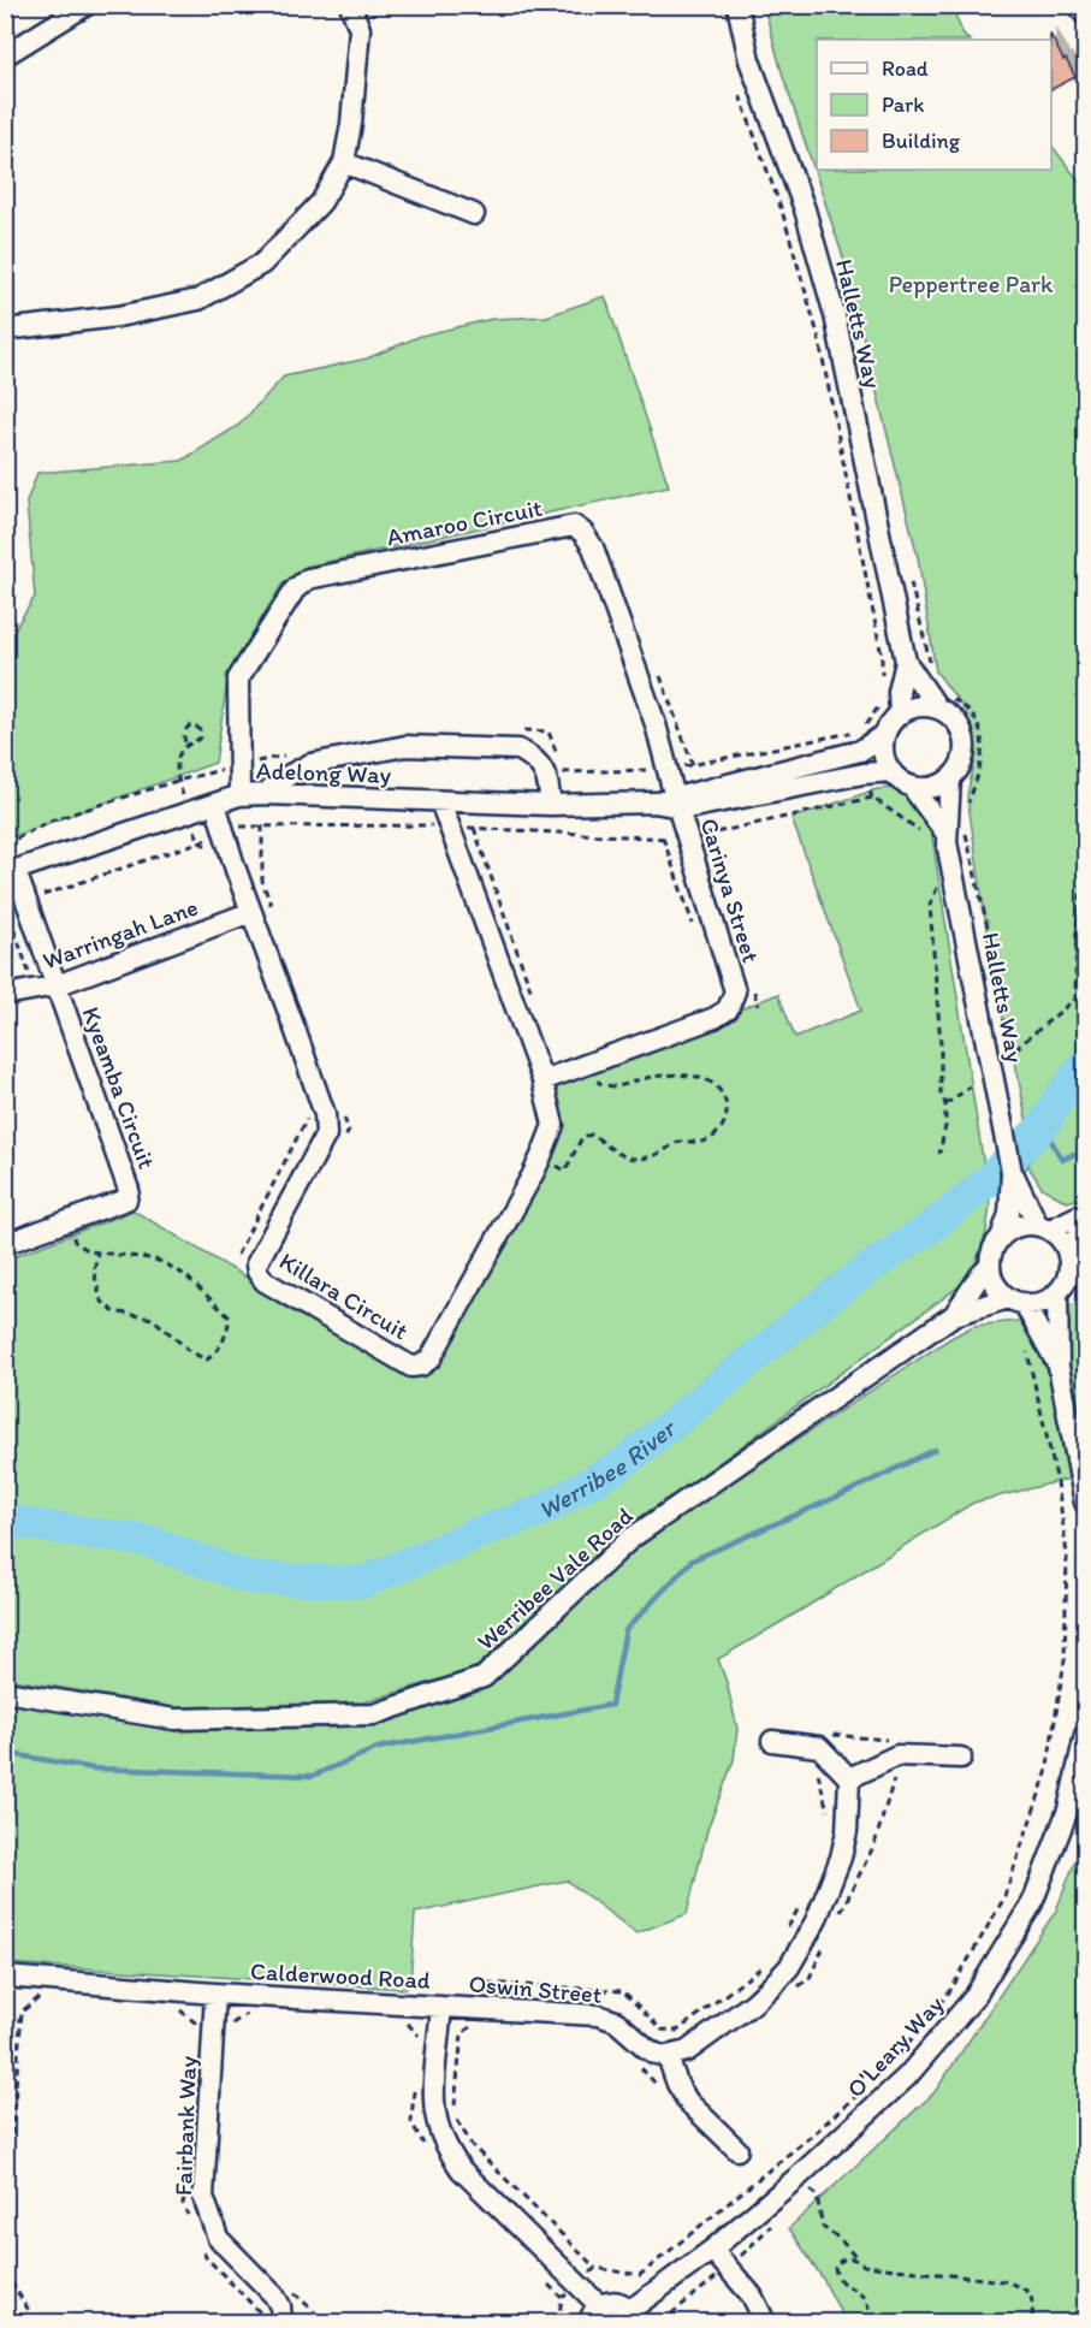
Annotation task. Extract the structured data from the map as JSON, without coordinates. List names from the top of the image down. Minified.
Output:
{"streets":{"street":["Halletts Way","Amaroo Circuit","Adelong Way","Carinya Street","Warringah Lane","Kyeamba Circuit","Killara Circuit","Werribee Vale Road","Calderwood Road","Oswin Street","O'Leary Way","Fairbank Way"]},"crossings":[["Halletts Way","Adelong Way"],["Halletts Way","Werribee Vale Road"],["Amaroo Circuit","Adelong Way"],["Amaroo Circuit","Carinya Street"],["Adelong Way","Carinya Street"],["Adelong Way","Kyeamba Circuit"],["Adelong Way","Killara Circuit"],["Carinya Street","Killara Circuit"],["Warringah Lane","Kyeamba Circuit"],["Warringah Lane","Killara Circuit"],["Calderwood Road","Oswin Street"],["Calderwood Road","Fairbank Way"]],"water":["Werribee River"],"parks":["Peppertree Park"],"legend":["Road","Park","Building"]}
